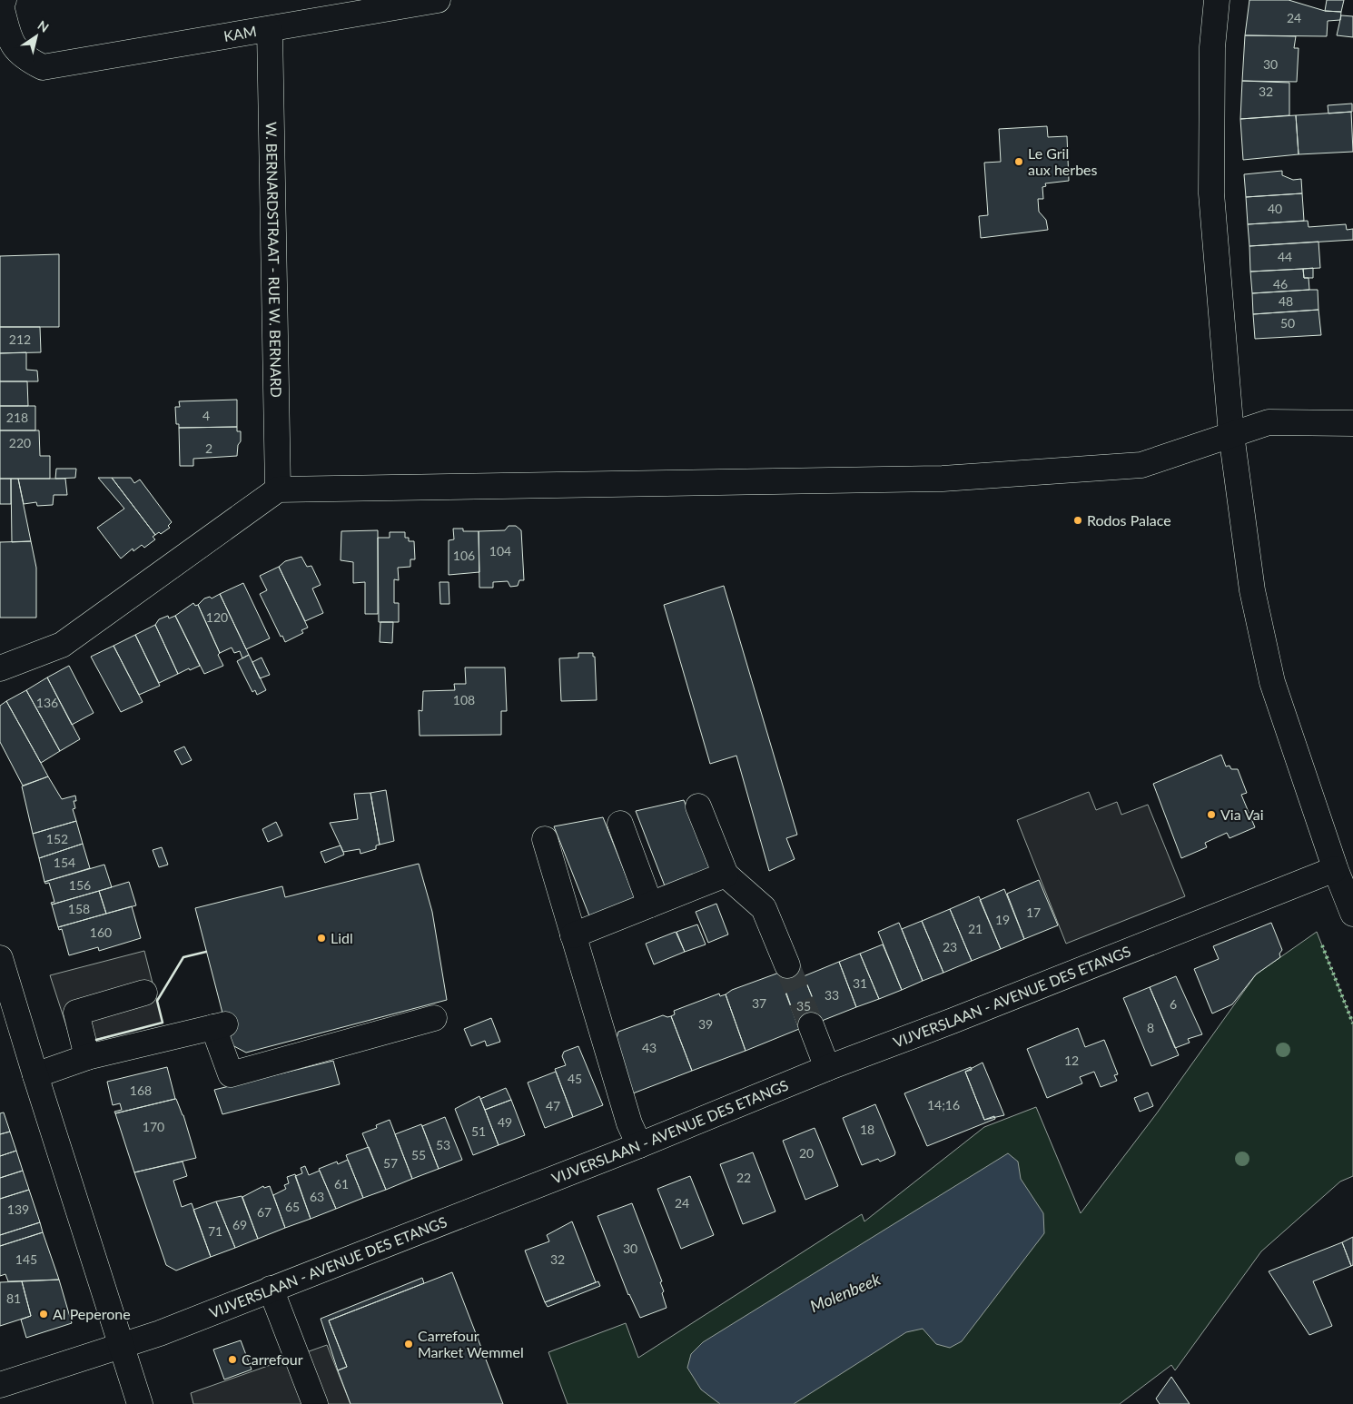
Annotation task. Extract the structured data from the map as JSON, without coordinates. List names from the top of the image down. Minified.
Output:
{"streets":{"street":["KAM","W. BERNARDSTRAAT - RUE W. BERNARD","VIJVERSLAAN - AVENUE DES ETANGS"]},"crossings":[["KAM","W. BERNARDSTRAAT - RUE W. BERNARD"]],"water":["Molenbeek"],"places":["Le Gril aux herbes","Rodos Palace","Via Vai","Lidl","Al Peperone","Carrefour Market Wemmel","Carrefour"],"house_numbers":["24","30","32","40","44","46","48","50","212","4","218","220","2","104","106","120","108","136","152","154","156","158","17","19","21","160","23","31","33","37","6","35","39","8","43","12","45","168","14;16","47","49","170","18","51","53","20","55","57","22","61","63","24","65","139","67","69","71","30","145","32","81"],"north":"top right"}
